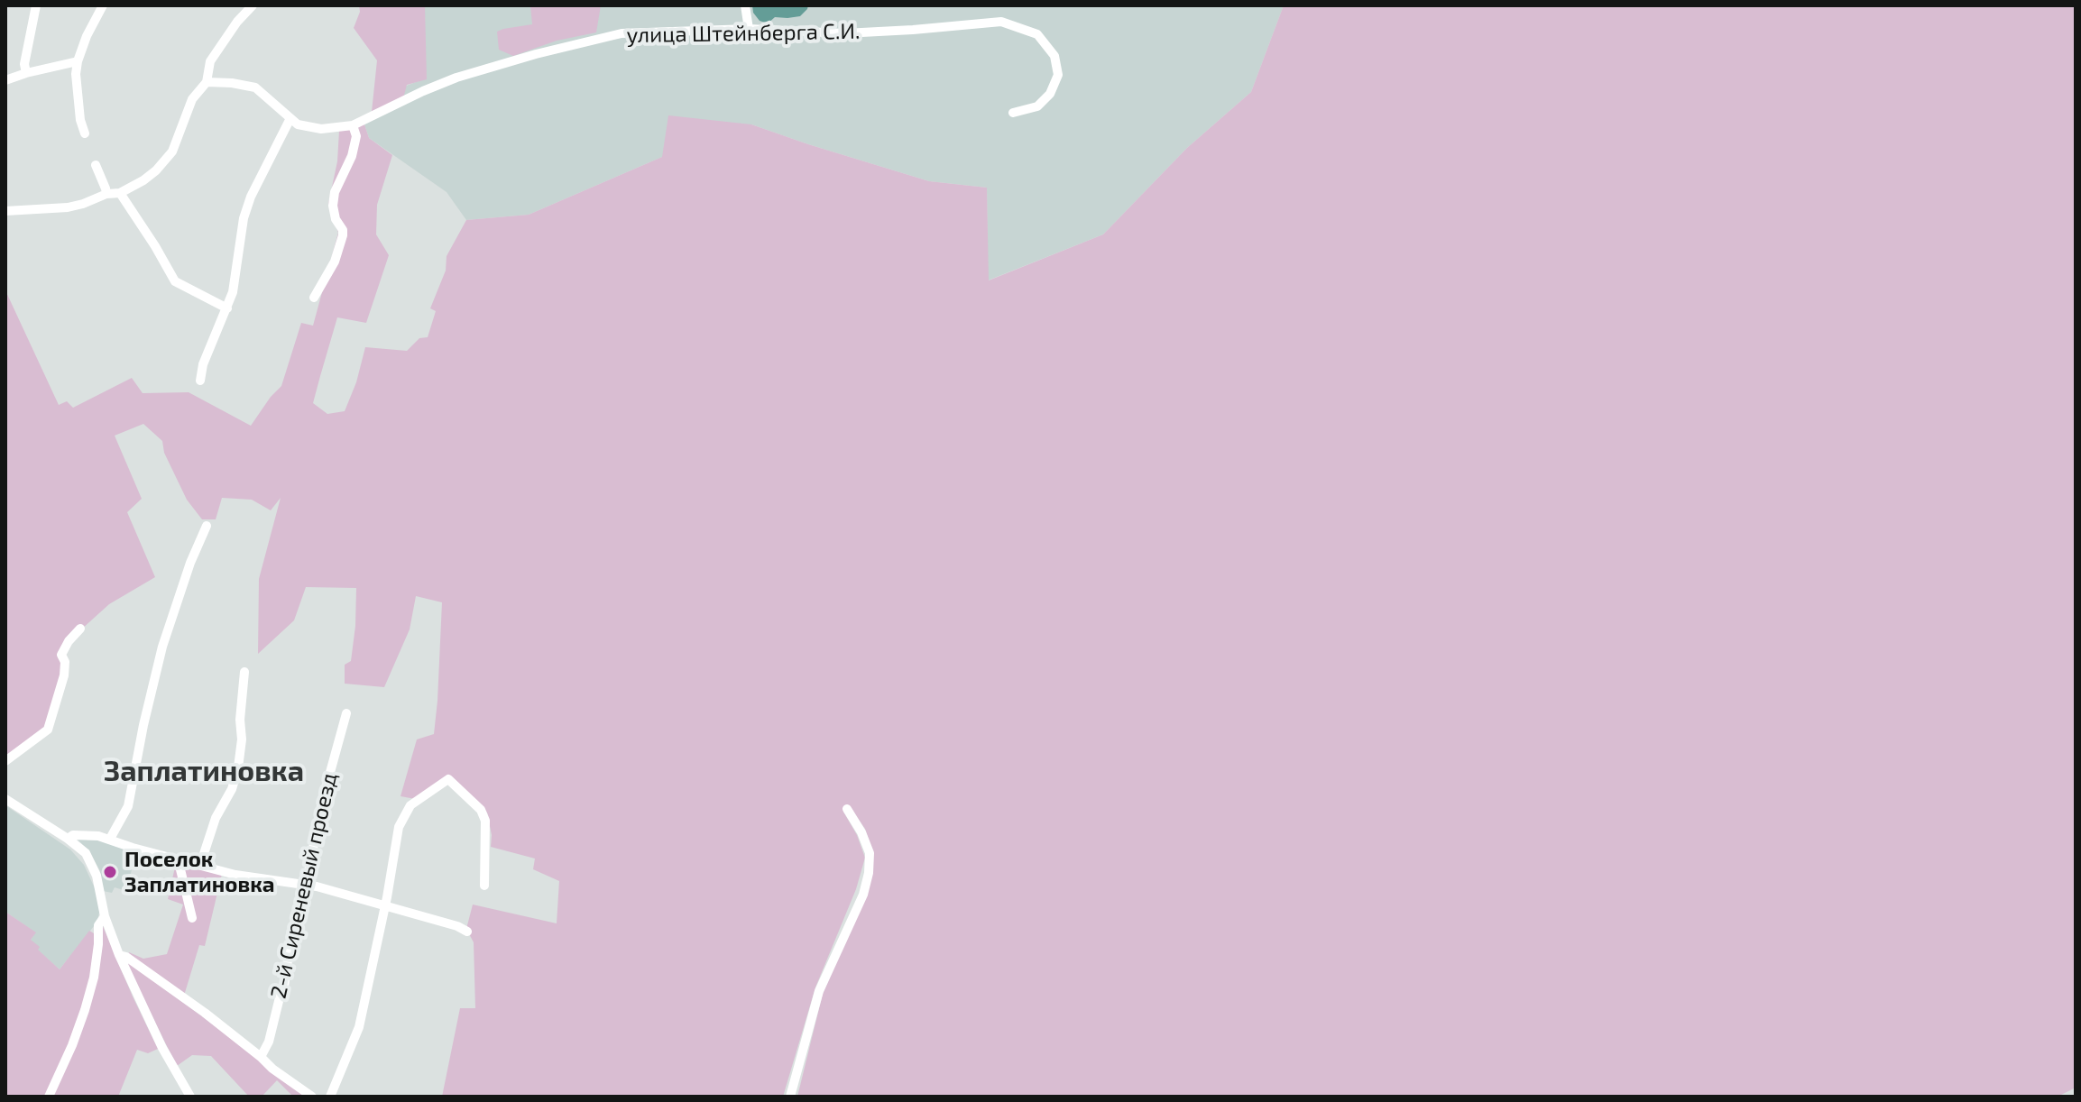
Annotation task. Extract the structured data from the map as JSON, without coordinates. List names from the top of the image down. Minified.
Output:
{"streets":{"street":["улица Штейнберга С.И.","2-й Сиреневый проезд"]},"districts":["Заплатиновка"],"places":["Поселок Заплатиновка"]}
